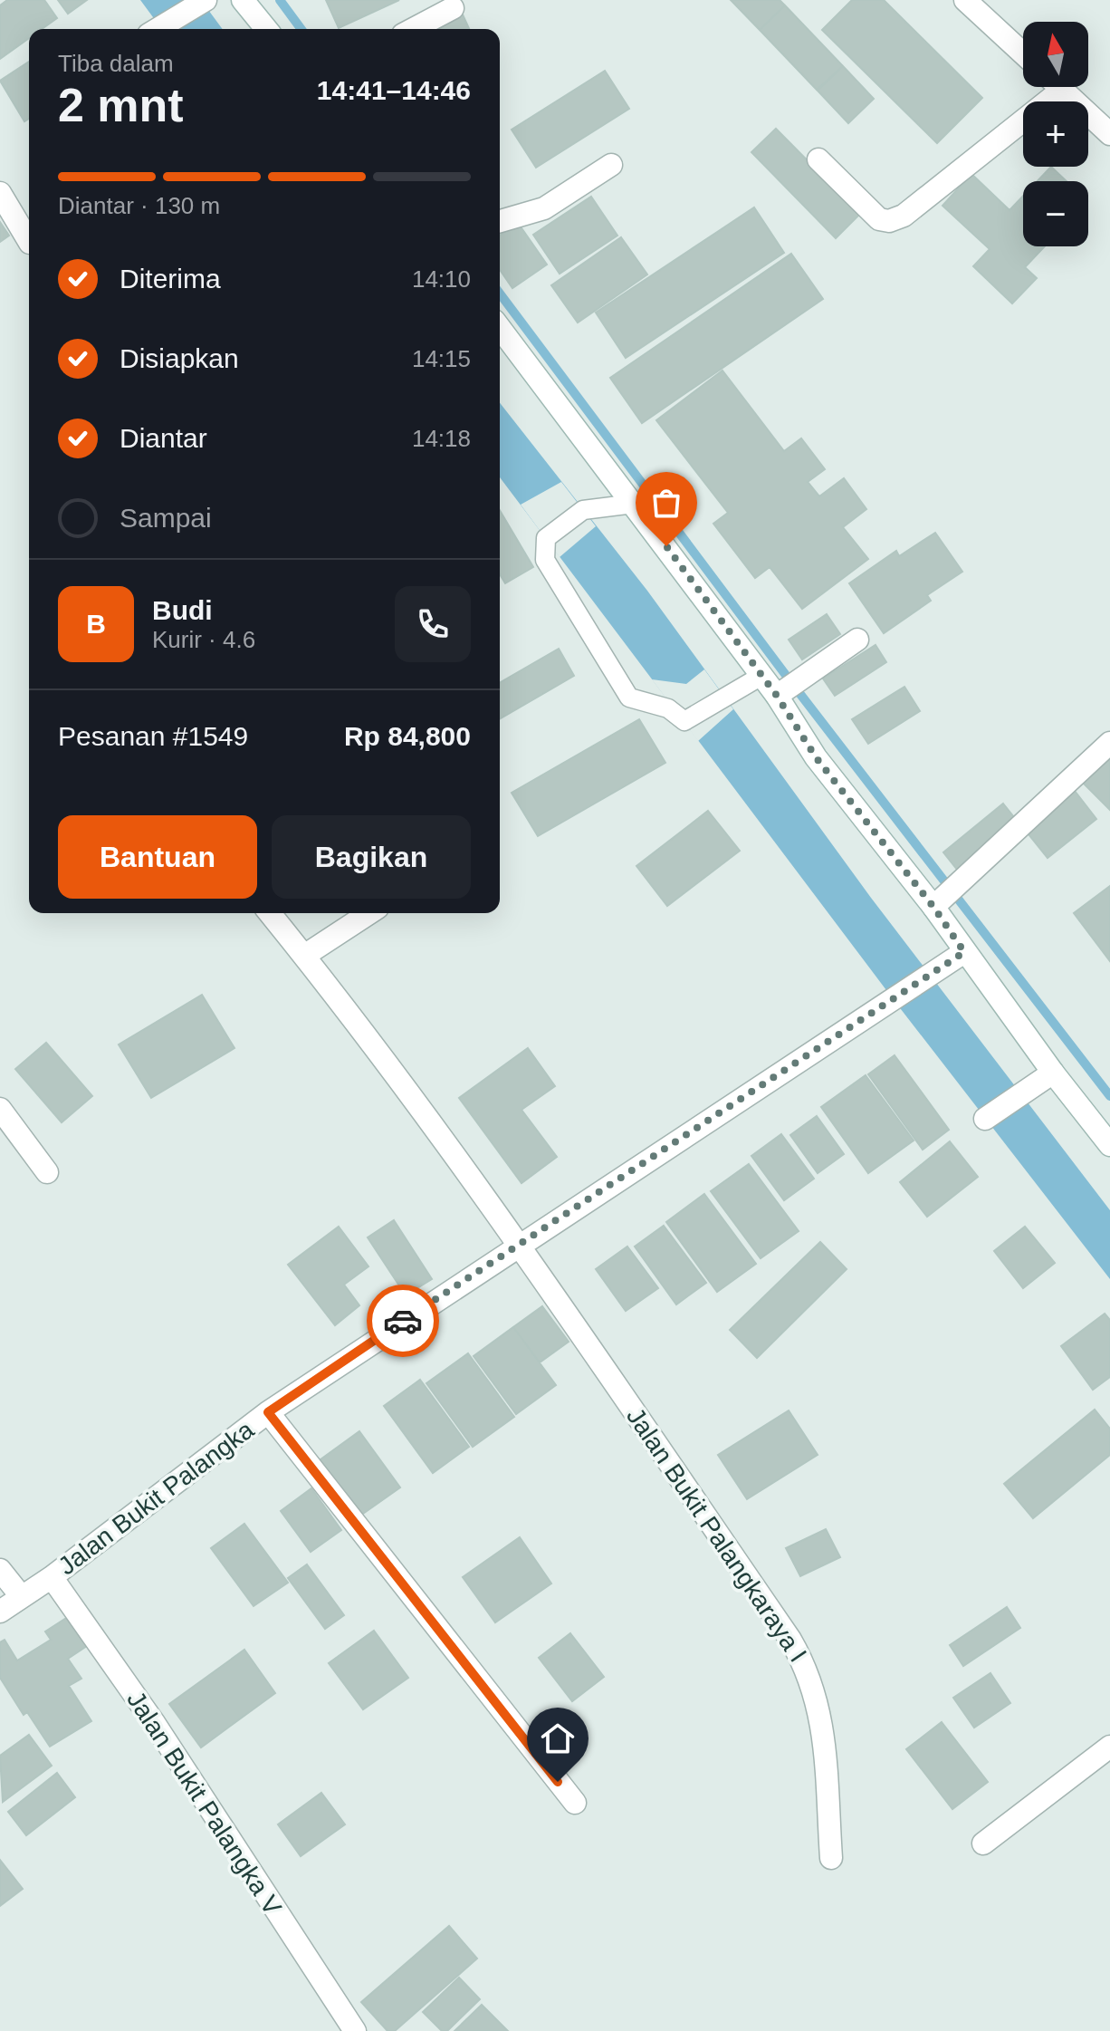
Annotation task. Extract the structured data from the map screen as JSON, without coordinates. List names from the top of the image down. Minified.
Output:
{"streets":{"street":["Jalan Bukit Palangka","Jalan Bukit Palangkaraya I","Jalan Bukit Palangka V"]},"crossings":[["Jalan Bukit Palangka","Jalan Bukit Palangkaraya I"],["Jalan Bukit Palangka","Jalan Bukit Palangka V"]],"north":"top","page":{"map_buttons":["+","−"],"heading":["2 mnt","Tiba dalam","14:41–14:46"],"panel":["Budi","Kurir · 4.6","Pesanan #1549","Rp 84,800"],"bar":"Diantar · 130 m","list":[["Diterima","14:10"],["Disiapkan","14:15"],["Diantar","14:18"],"Sampai"],"round":"B","buttons":["Bantuan","Bagikan"]}}
